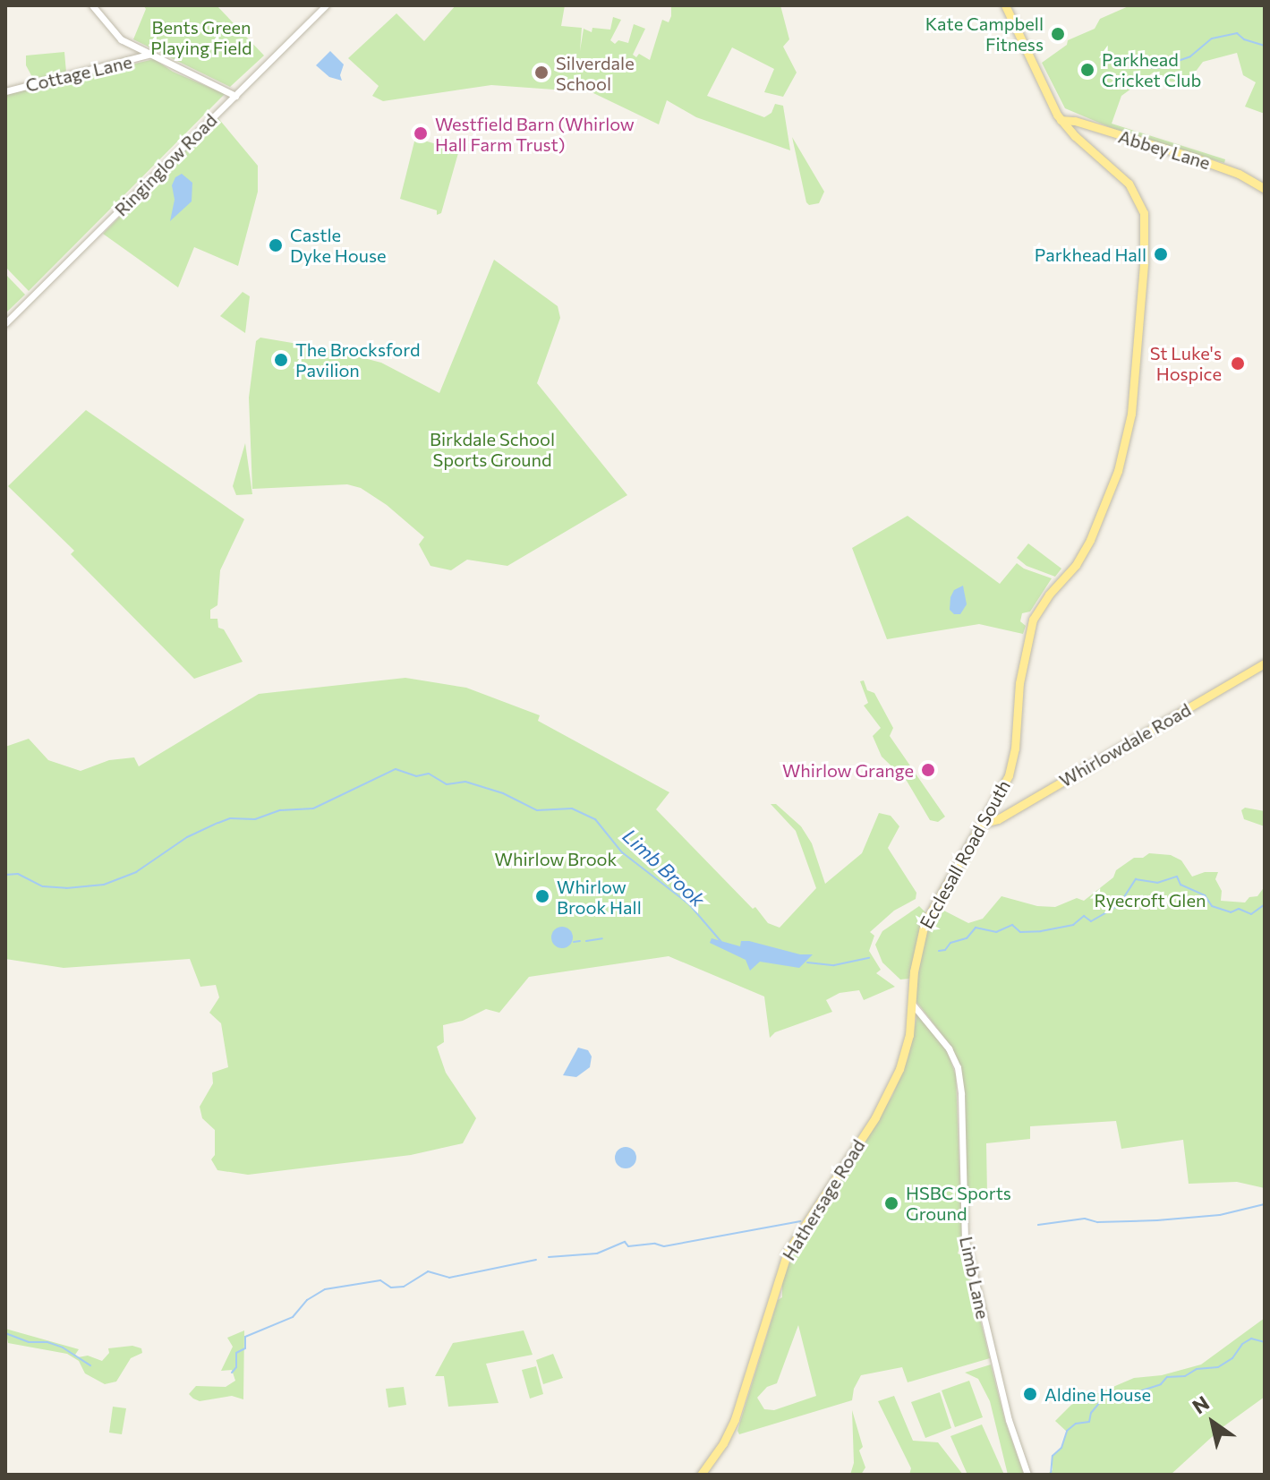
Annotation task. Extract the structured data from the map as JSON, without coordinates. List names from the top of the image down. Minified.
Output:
{"streets":{"main road":["Abbey Lane","Whirlowdale Road","Ecclesall Road South","Hathersage Road"],"street":["Cottage Lane","Ringinglow Road","Limb Lane"]},"crossings":[["Abbey Lane","Ecclesall Road South"],["Whirlowdale Road","Ecclesall Road South"],["Ecclesall Road South","Hathersage Road"],["Ecclesall Road South","Limb Lane"],["Hathersage Road","Limb Lane"]],"water":["Limb Brook"],"parks":["Bents Green Playing Field","Birkdale School Sports Ground","Whirlow Brook","Ryecroft Glen"],"places":["Kate Campbell Fitness","Parkhead Cricket Club","Silverdale School","Westfield Barn (Whirlow Hall Farm Trust)","Castle Dyke House","Parkhead Hall","The Brocksford Pavilion","St Luke's Hospice","Whirlow Grange","Whirlow Brook Hall","HSBC Sports Ground","Aldine House"],"north":"top left"}
